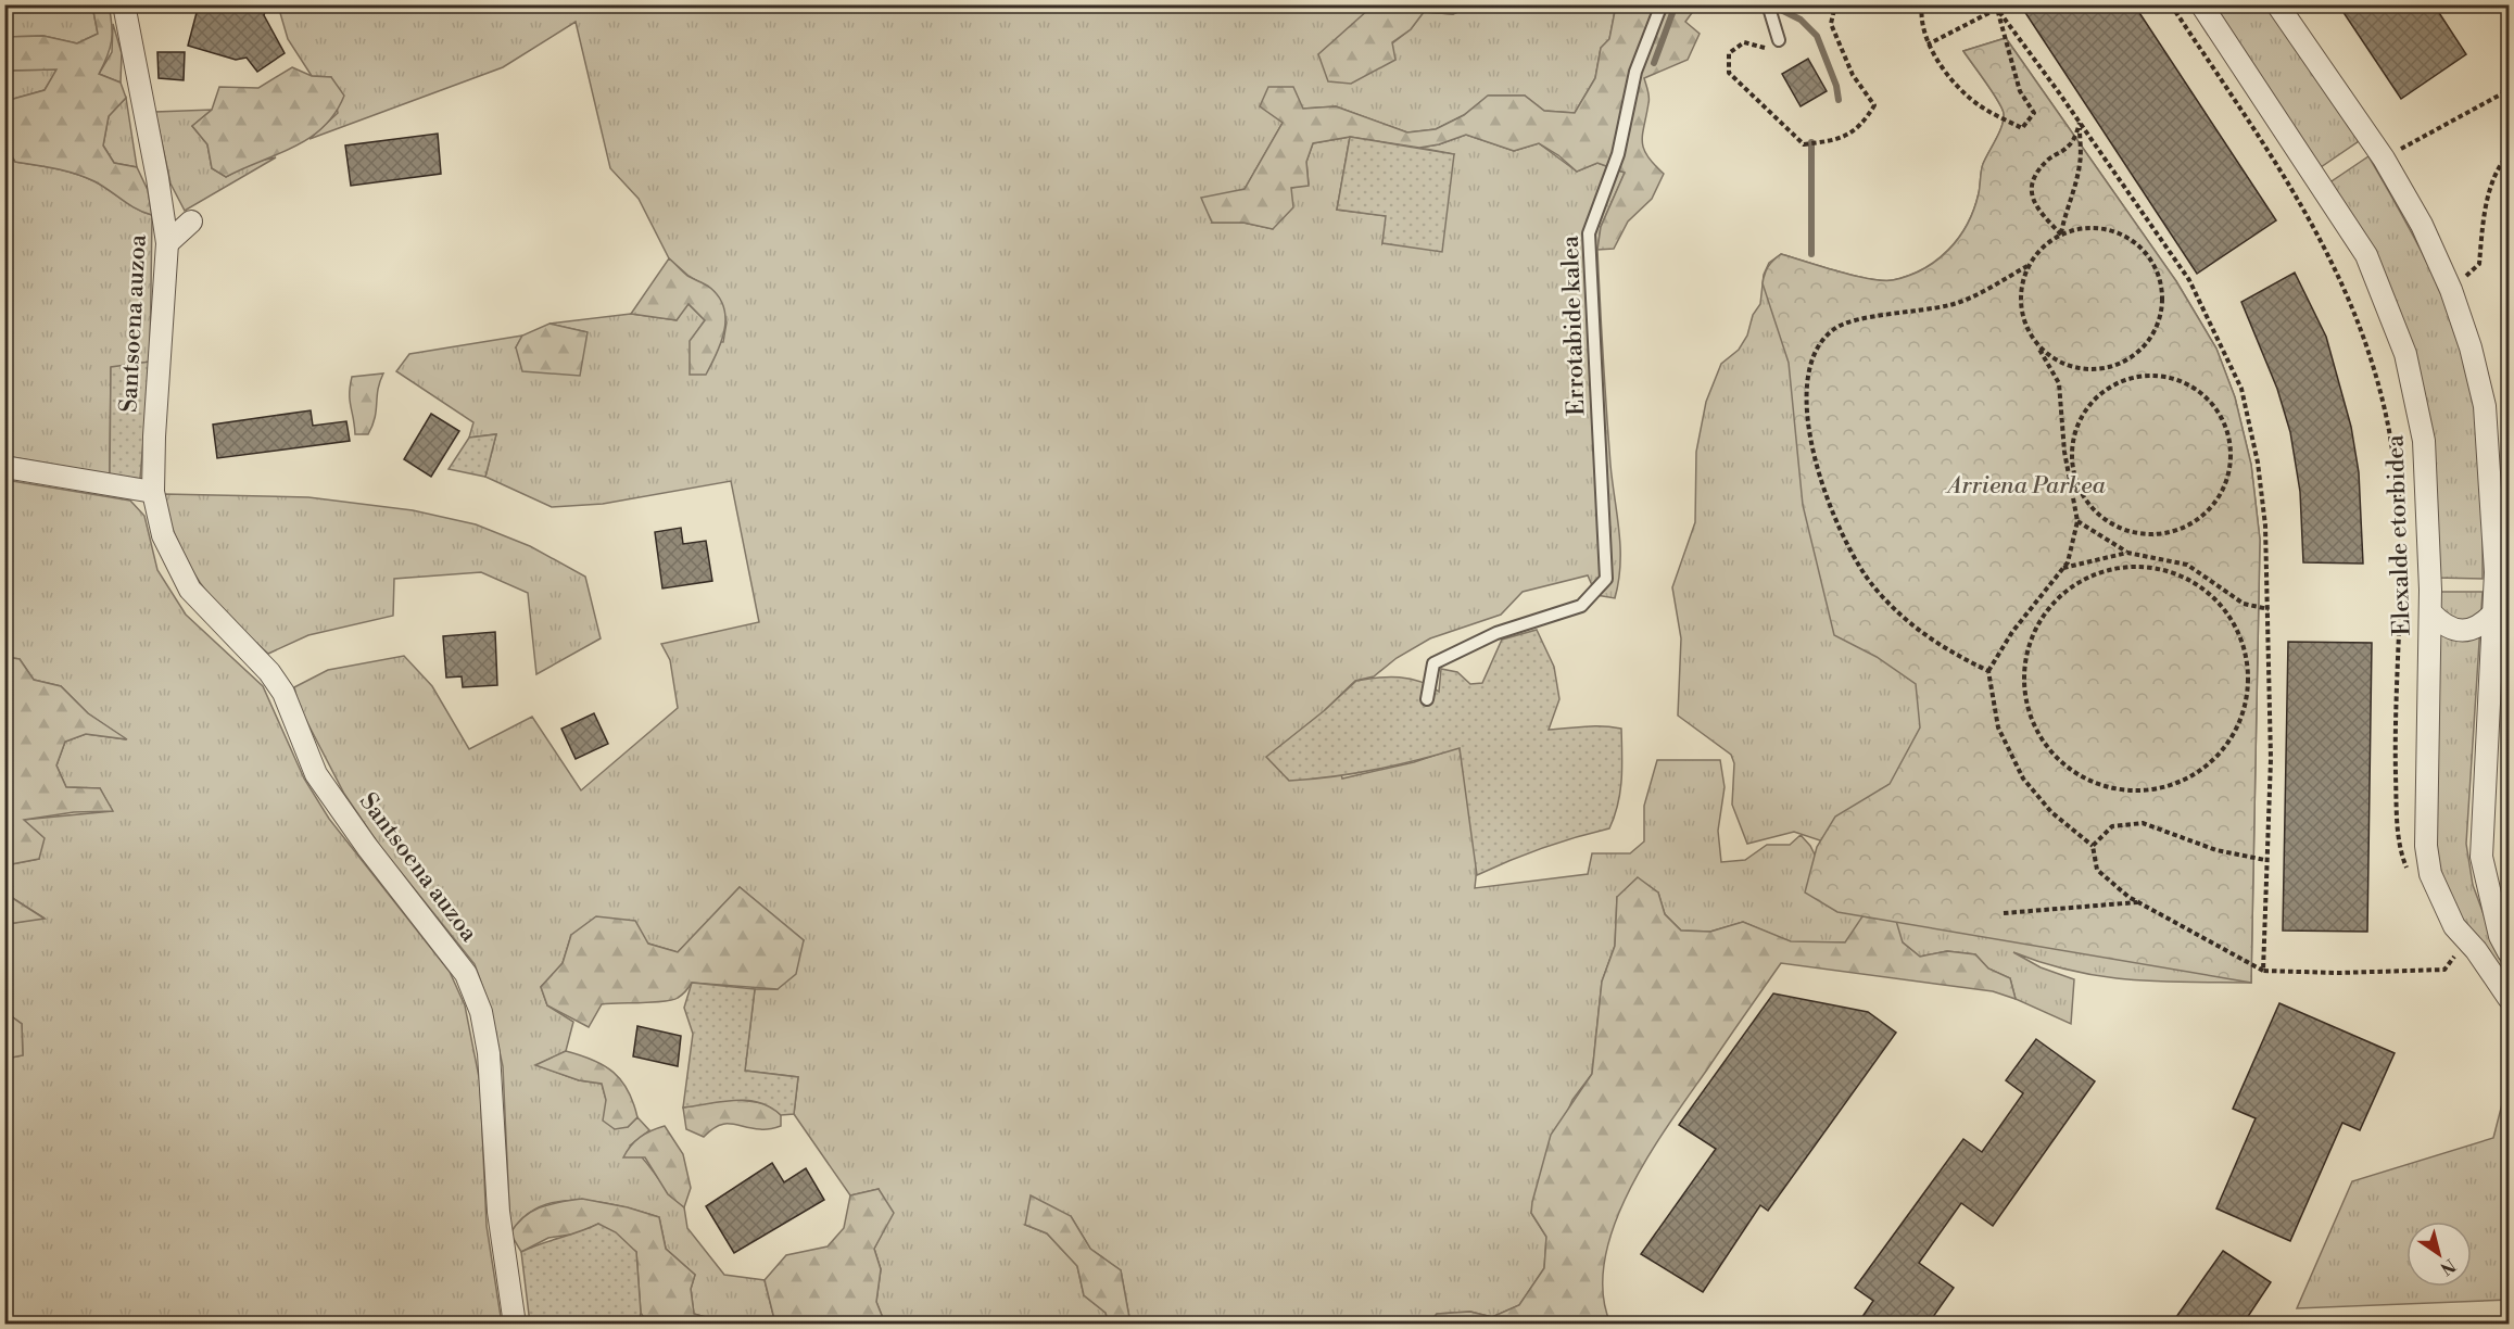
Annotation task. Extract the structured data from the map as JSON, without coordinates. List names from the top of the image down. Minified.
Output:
{"streets":{"street":["Santsoena auzoa","Elexalde etorbidea"],"lane":["Errotabide kalea"]},"parks":["Arriena Parkea"],"north":"bottom right"}
